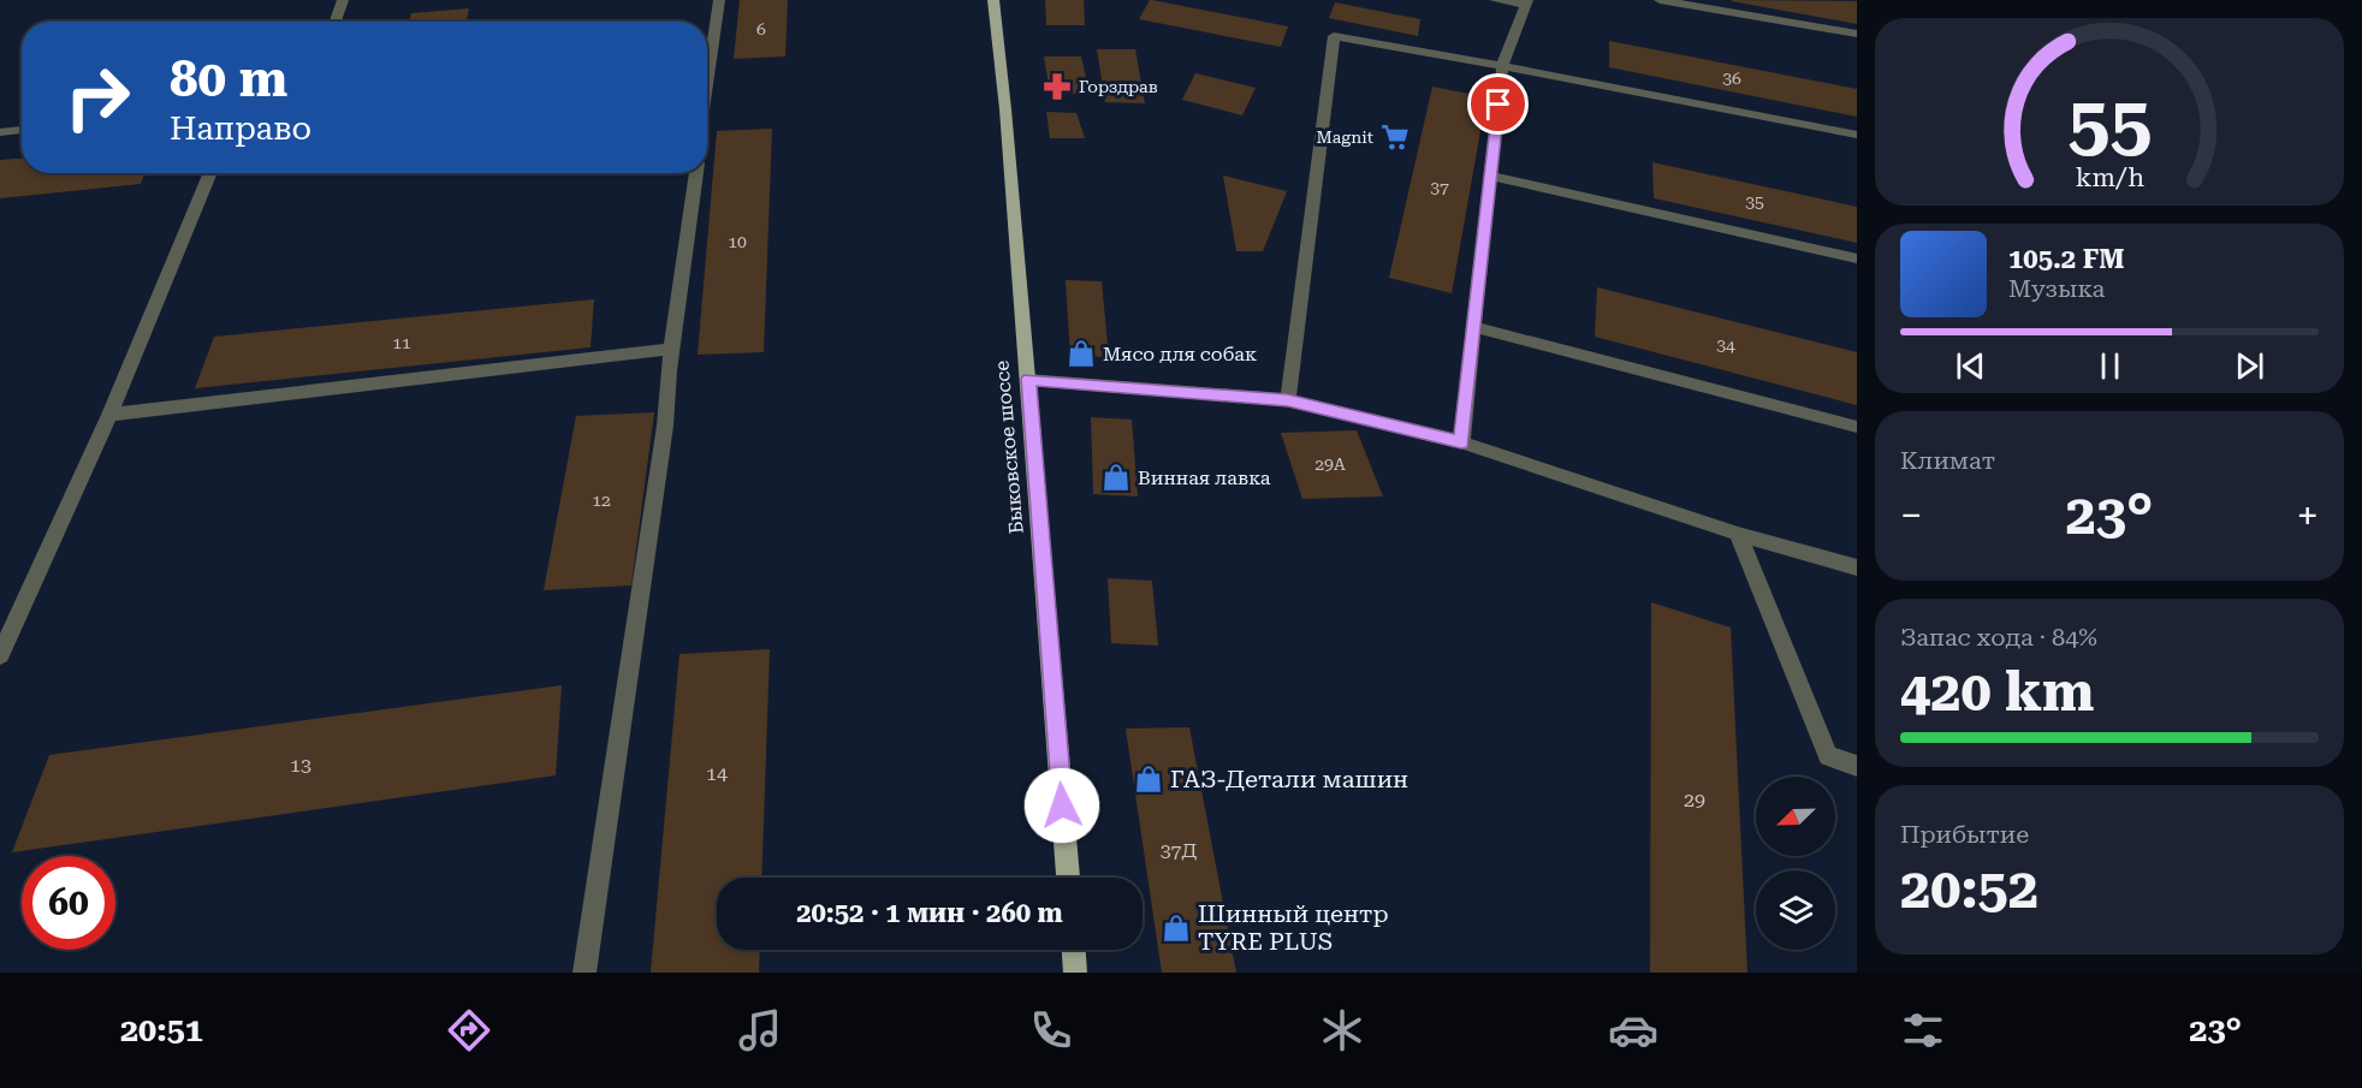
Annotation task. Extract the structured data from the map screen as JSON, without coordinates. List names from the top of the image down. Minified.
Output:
{"streets":{"main road":["Быковское шоссе"]},"places":{"pharmacy":["Горздрав"],"supermarket":["Magnit"],"shop":["Мясо для собак","Винная лавка","ГАЗ-Детали машин","Шинный центр TYRE PLUS"]},"house_numbers":["6","36","37","35","10","11","34","29А","12","13","14","29","37Д"],"north":"bottom left","page":{"turn":["80 m","Направо"],"song":["105.2 FM","Музыка"],"tile":["Климат",["Запас хода · 84%","420 km"],["Прибытие","20:52"]],"heat":["−","23°","+"],"limit":"60","trip":"20:52 · 1 мин · 260 m","tabs":["20:51","23°"],"gauge":["55","km/h"]}}
